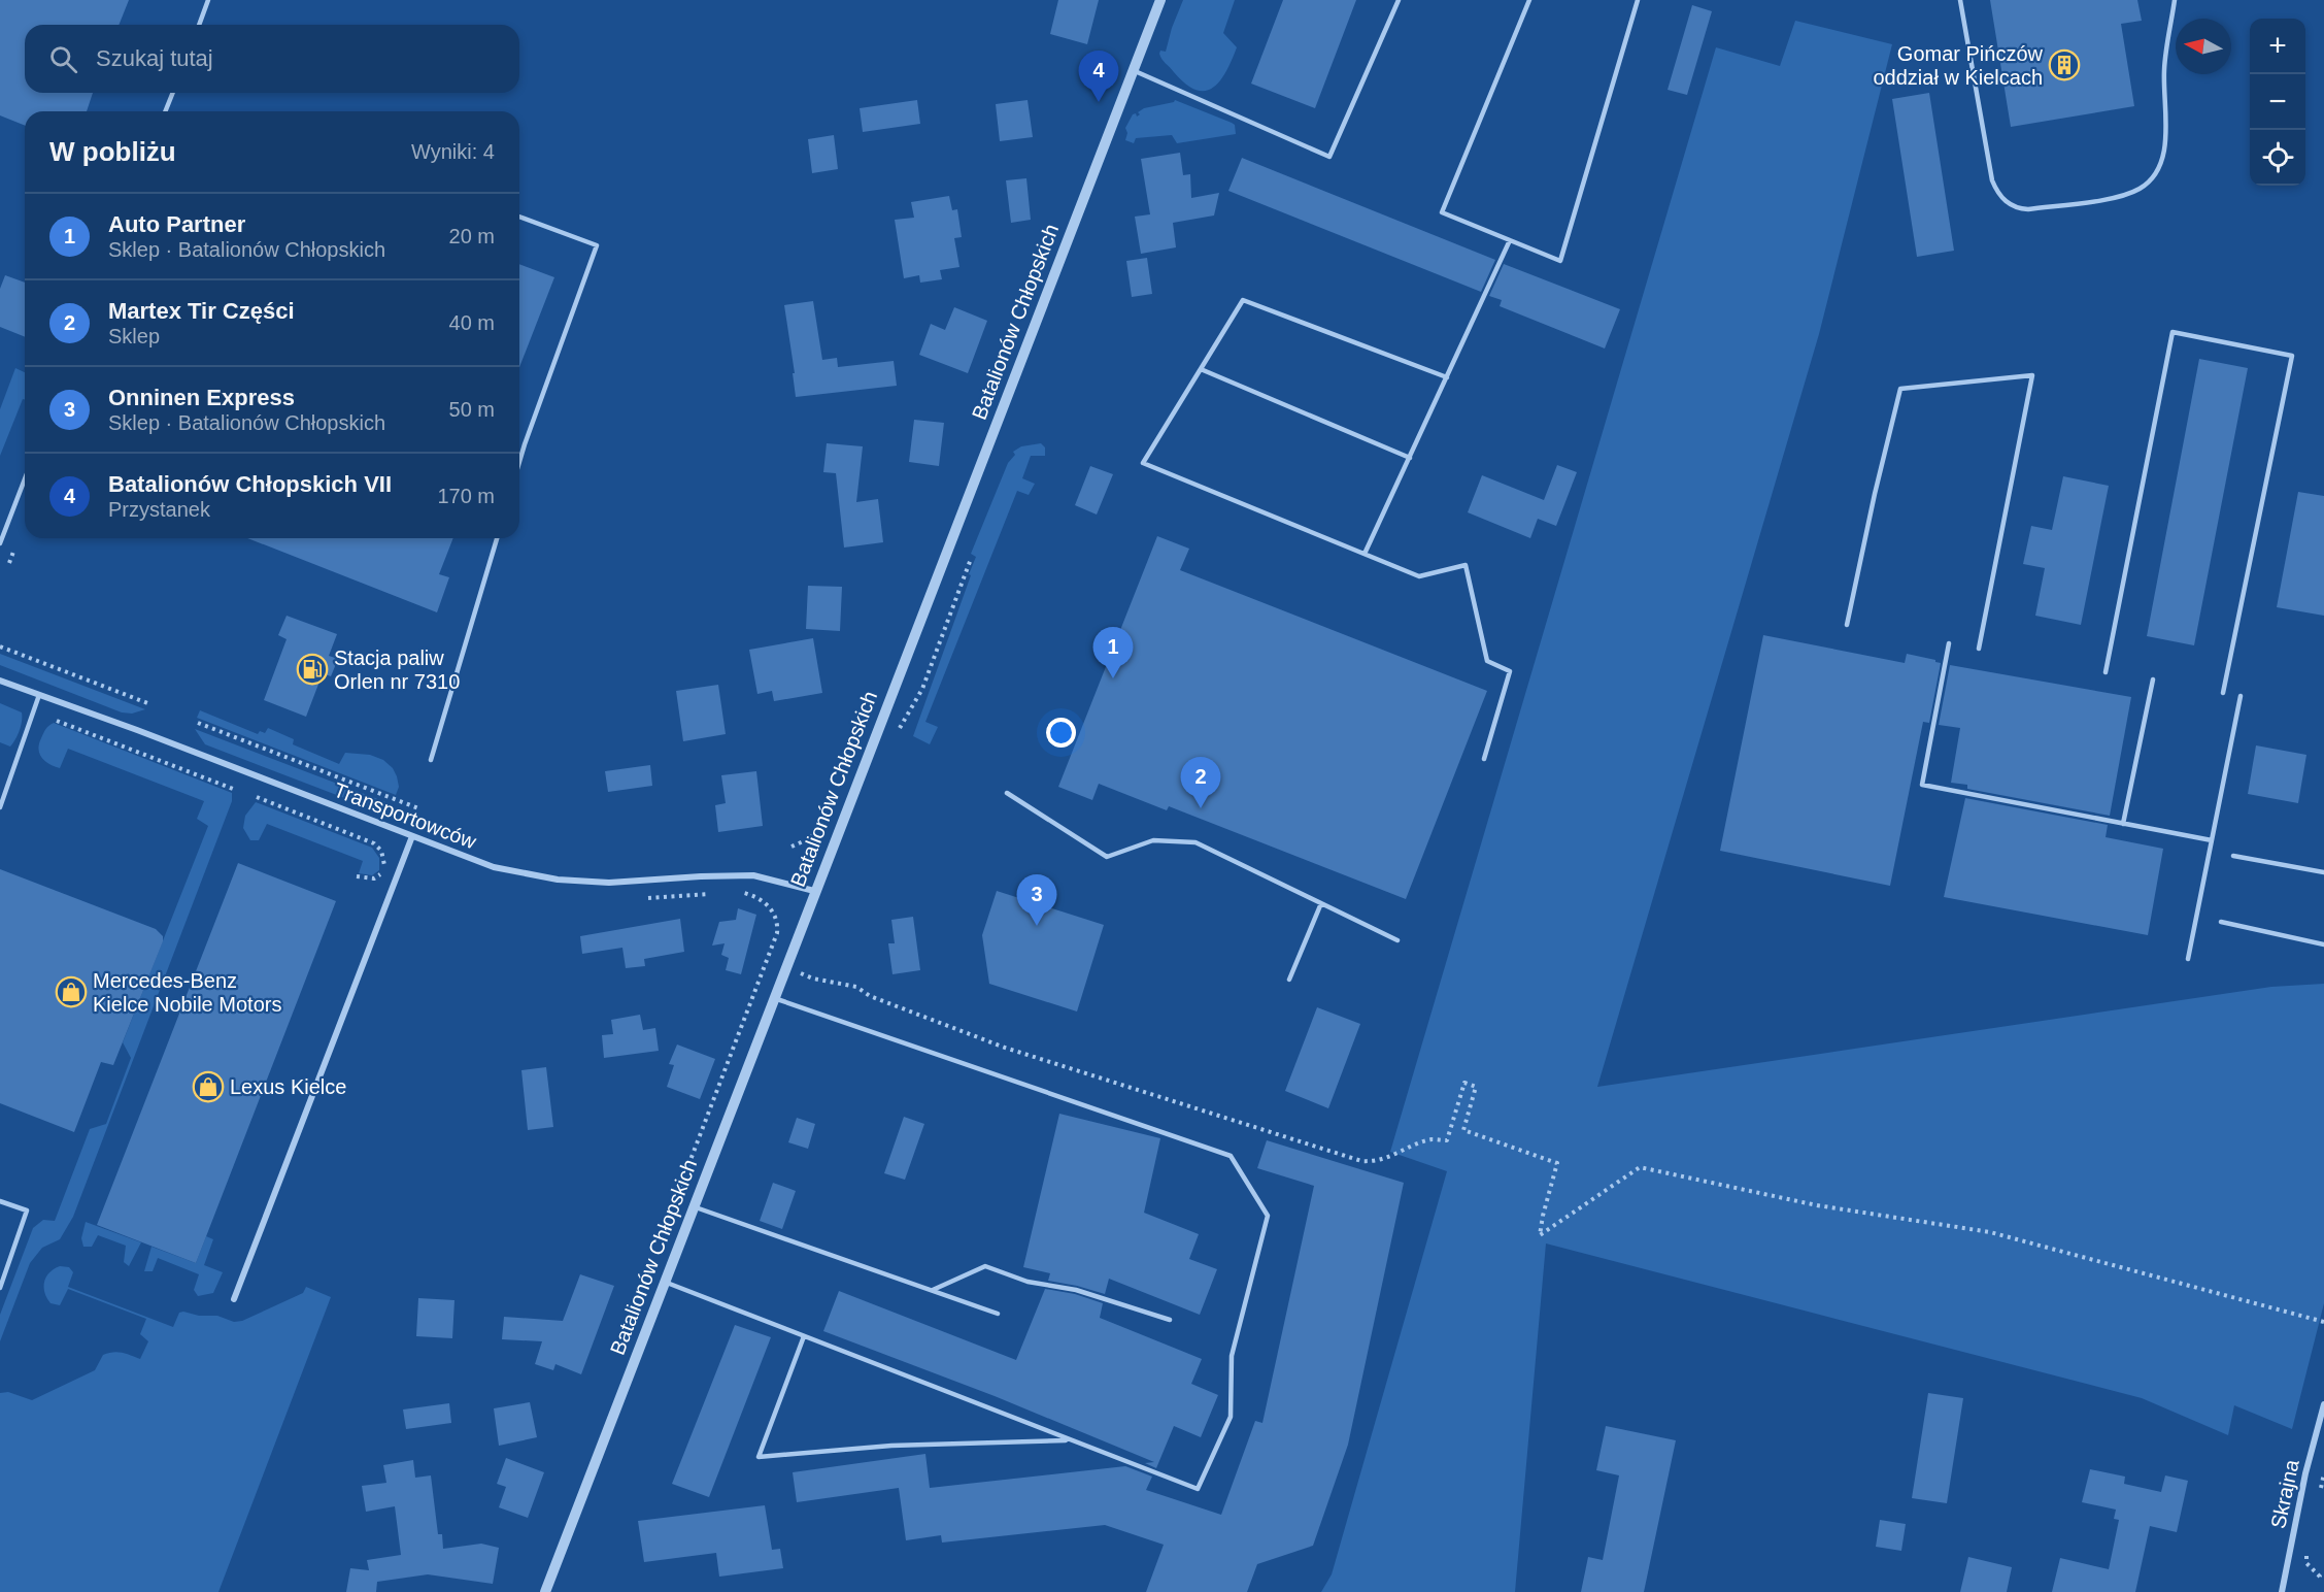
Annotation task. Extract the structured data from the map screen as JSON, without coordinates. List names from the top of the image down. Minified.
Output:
{"streets":{"street":["Batalionów Chłopskich","Transportowców","Skrajna"]},"crossings":[["Batalionów Chłopskich","Transportowców"]],"places":{"building":["Gomar Pińczów oddział w Kielcach"],"fuel station":["Stacja paliw Orlen nr 7310"],"shop":["Mercedes-Benz Kielce Nobile Motors","Lexus Kielce"]},"north":"left","page":{"map_buttons":["+","−"],"search":"Szukaj tutaj","pins":["4","1","2","3"],"heading":["W pobliżu","Wyniki: 4"],"list":[{"mark":"1","name":"Auto Partner","note":"Sklep · Batalionów Chłopskich","value":"20 m"},{"mark":"2","name":"Martex Tir Części","note":"Sklep","value":"40 m"},{"mark":"3","name":"Onninen Express","note":"Sklep · Batalionów Chłopskich","value":"50 m"},{"mark":"4","name":"Batalionów Chłopskich VII","note":"Przystanek","value":"170 m"}]}}
